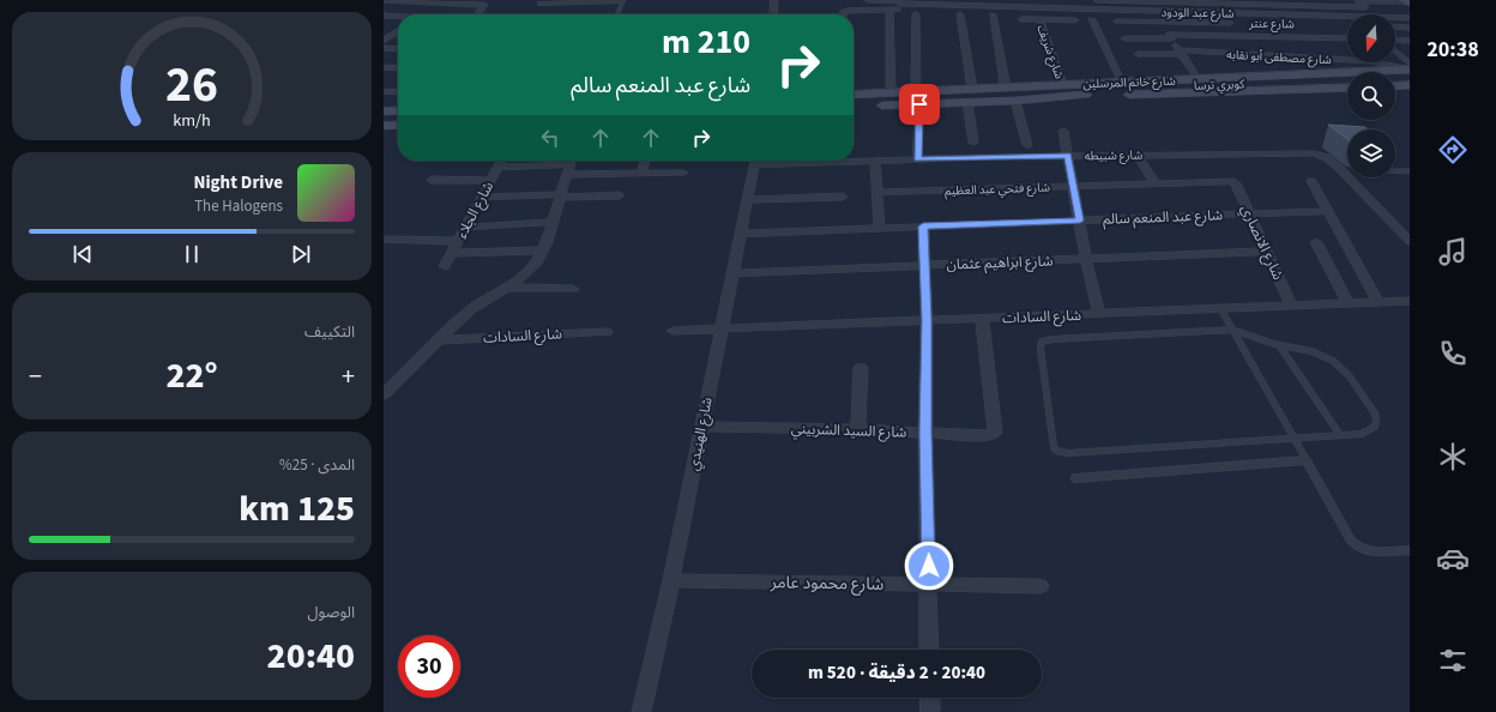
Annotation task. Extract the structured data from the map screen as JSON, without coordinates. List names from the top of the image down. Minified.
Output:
{"streets":{"main road":["شارع خاتم المرسلين","كوبري ترسا"],"street":["شارع عبد الودود","شارع عنتر","شارع شريف","شارع مصطفى أبو نقابه","شارع شبيطه","شارع فتحي عبد العظيم","شارع الجلاء","شارع عبد المنعم سالم","شارع الانصاري","شارع ابراهيم عثمان","شارع السادات","شارع السيد الشربيني","شارع الهنيدي","شارع محمود عامر"]},"crossings":[["شارع شريف","شارع خاتم المرسلين"],["شارع مصطفى أبو نقابه","شارع خاتم المرسلين"],["شارع مصطفى أبو نقابه","كوبري ترسا"],["شارع خاتم المرسلين","كوبري ترسا"],["شارع فتحي عبد العظيم","شارع الانصاري"],["شارع عبد المنعم سالم","شارع الانصاري"],["شارع عبد المنعم سالم","شارع الهنيدي"],["شارع الانصاري","شارع ابراهيم عثمان"],["شارع الانصاري","شارع السادات"],["شارع ابراهيم عثمان","شارع الهنيدي"],["شارع السادات","شارع السيد الشربيني"],["شارع السادات","شارع الهنيدي"],["شارع السيد الشربيني","شارع الهنيدي"],["شارع الهنيدي","شارع محمود عامر"]],"north":"bottom","page":{"tabs":"20:38","turn":["210 m","شارع عبد المنعم سالم"],"song":["Night Drive","The Halogens"],"tile":["التكييف",["المدى · 25%","125 km"],["الوصول","20:40"]],"heat":["−","22°","+"],"limit":"30","trip":"20:40 · 2 دقيقة · 520 m","gauge":["26","km/h"]}}
